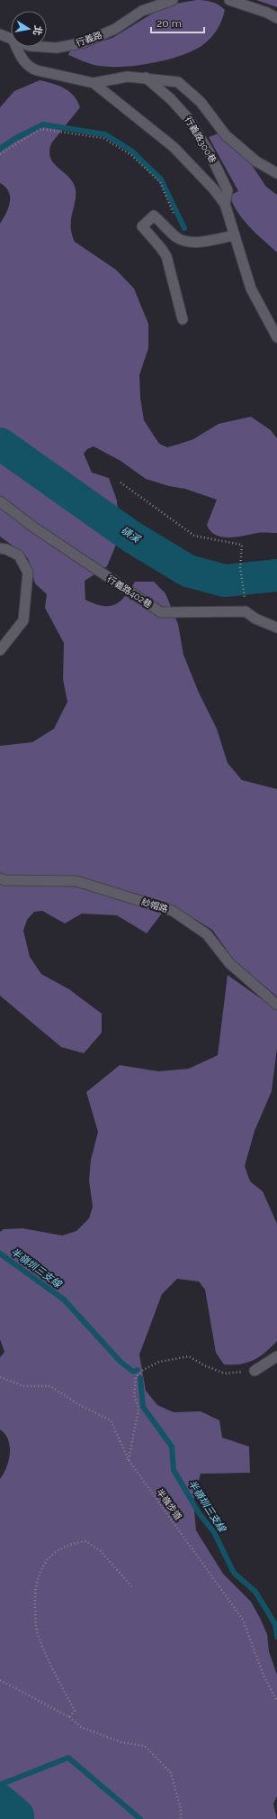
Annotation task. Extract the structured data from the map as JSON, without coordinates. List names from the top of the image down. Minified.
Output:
{"streets":{"street":["行義路","行義路300巷","行義路402巷","紗帽路"],"path":["半嶺步道"]},"water":["磺溪","半嶺圳三支線"],"scale_bar":"20 m","north":"right"}
